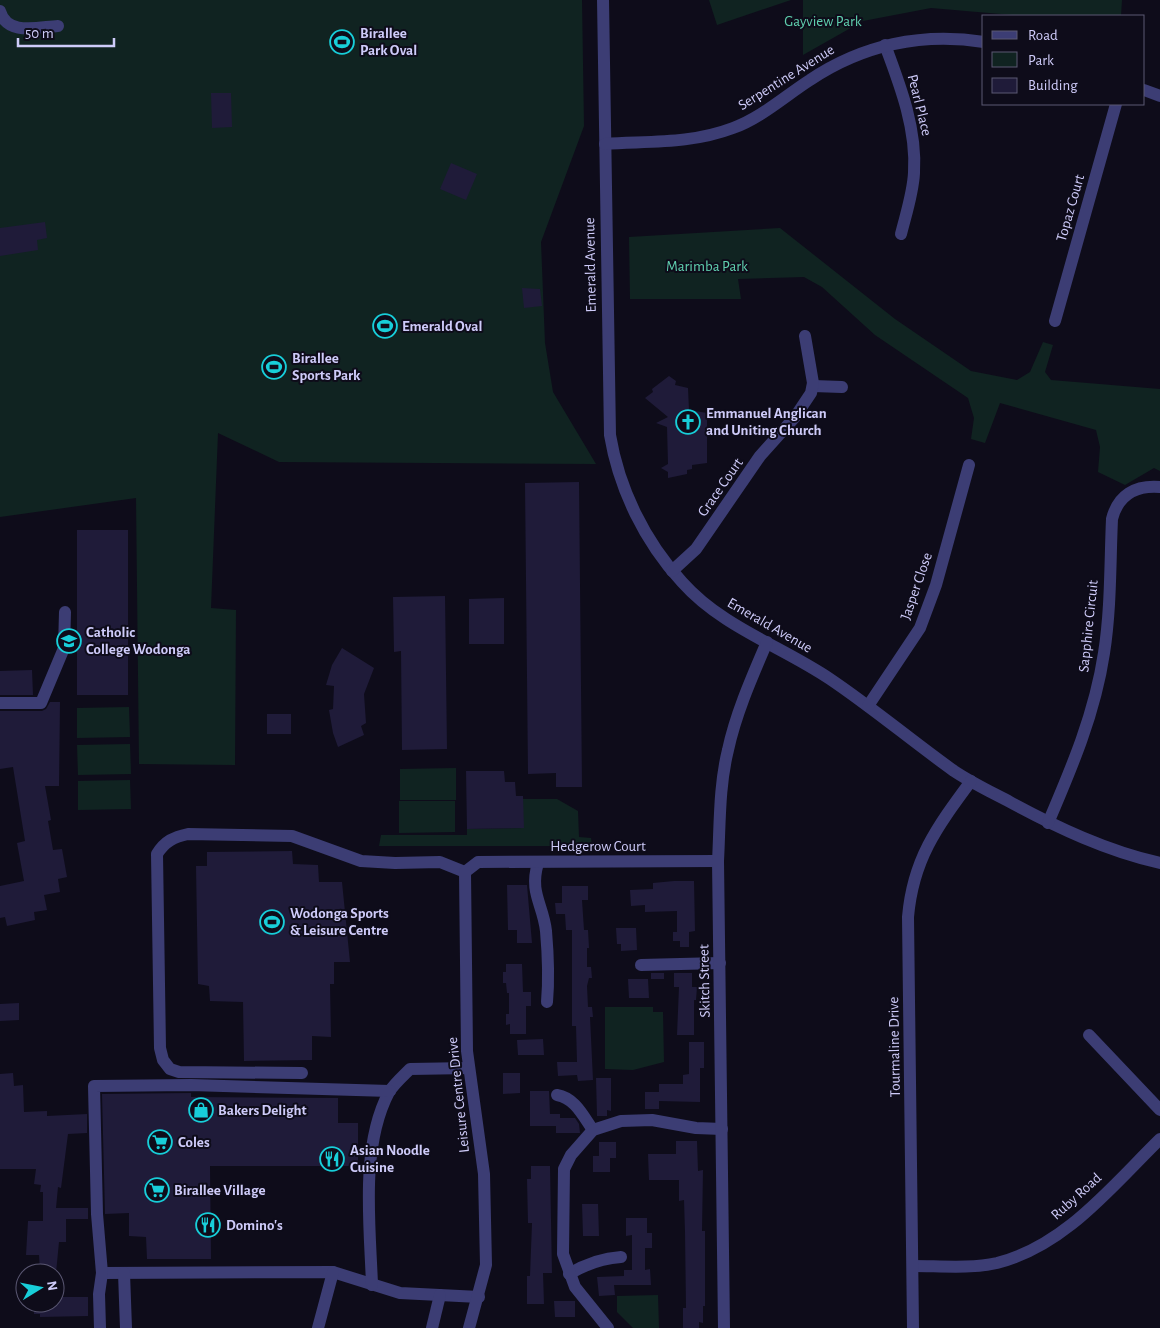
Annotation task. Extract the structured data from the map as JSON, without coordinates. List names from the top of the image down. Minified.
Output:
{"streets":{"street":["Serpentine Avenue","Pearl Place","Topaz Court","Emerald Avenue","Grace Court","Jasper Close","Sapphire Circuit","Hedgerow Court","Skitch Street","Tourmaline Drive","Leisure Centre Drive","Ruby Road"]},"crossings":[["Serpentine Avenue","Pearl Place"],["Serpentine Avenue","Emerald Avenue"],["Emerald Avenue","Grace Court"],["Emerald Avenue","Jasper Close"],["Emerald Avenue","Sapphire Circuit"],["Emerald Avenue","Skitch Street"],["Emerald Avenue","Tourmaline Drive"],["Hedgerow Court","Skitch Street"],["Hedgerow Court","Leisure Centre Drive"],["Tourmaline Drive","Ruby Road"]],"parks":["Gayview Park","Marimba Park"],"places":{"sports":["Birallee Park Oval","Emerald Oval","Birallee Sports Park","Wodonga Sports & Leisure Centre"],"church":["Emmanuel Anglican and Uniting Church"],"school or university":["Catholic College Wodonga"],"shop":["Bakers Delight"],"supermarket":["Coles","Birallee Village"],"restaurant":["Asian Noodle Cuisine","Domino's"]},"legend":["Road","Park","Building"],"scale_bar":"50 m","north":"right"}
